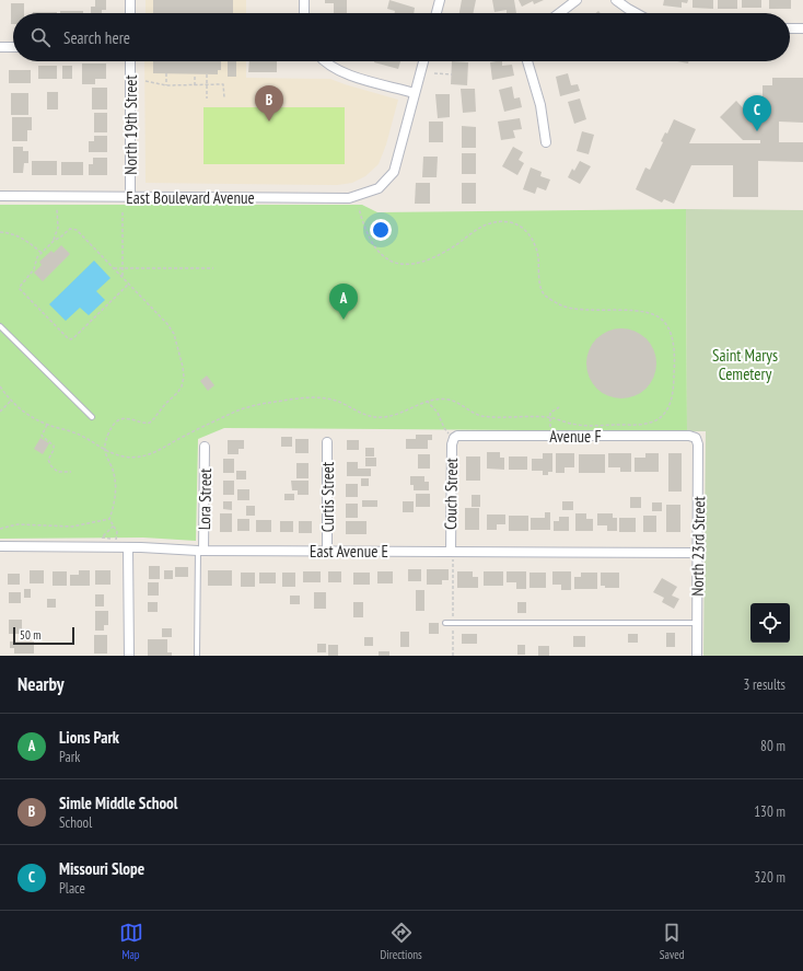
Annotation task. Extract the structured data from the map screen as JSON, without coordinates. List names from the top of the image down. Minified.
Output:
{"streets":{"street":["North 19th Street","East Boulevard Avenue","Avenue F","Couch Street","Curtis Street","Lora Street","North 23rd Street","East Avenue E"]},"crossings":[["North 19th Street","East Boulevard Avenue"],["Avenue F","Couch Street"],["Avenue F","North 23rd Street"],["Couch Street","East Avenue E"],["Curtis Street","East Avenue E"],["Lora Street","East Avenue E"],["North 23rd Street","East Avenue E"]],"parks":["Saint Marys Cemetery"],"scale_bar":"50 m","page":{"search":"Search here","pins":["B","C","A"],"scale":"50 m","heading":["Nearby","3 results"],"list":[{"mark":"A","name":"Lions Park","note":"Park","value":"80 m"},{"mark":"B","name":"Simle Middle School","note":"School","value":"130 m"},{"mark":"C","name":"Missouri Slope","note":"Place","value":"320 m"}],"nav":["Map","Directions","Saved"]}}
